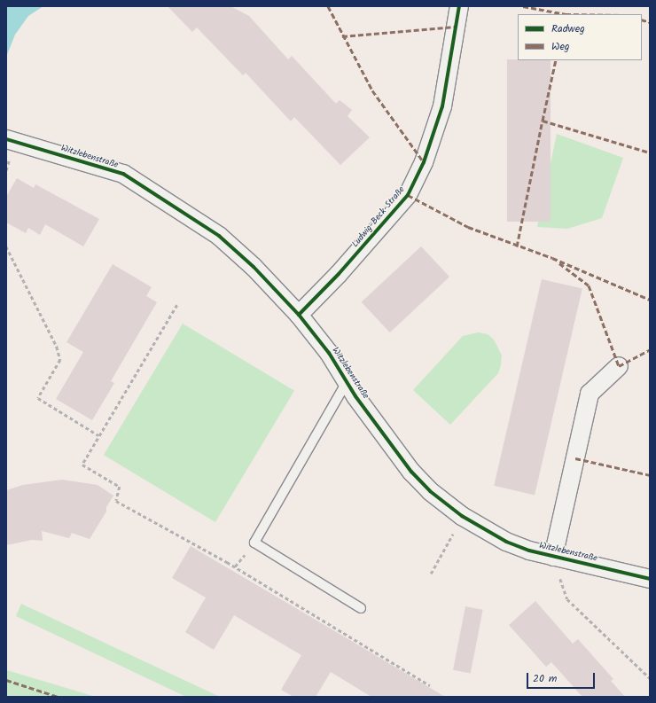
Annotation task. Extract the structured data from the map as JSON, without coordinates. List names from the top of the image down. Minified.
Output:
{"streets":{"street":["Witzlebenstraße","Ludwig-Beck-Straße"]},"crossings":[["Witzlebenstraße","Ludwig-Beck-Straße"]],"legend":["Radweg","Weg"],"scale_bar":"20 m"}
